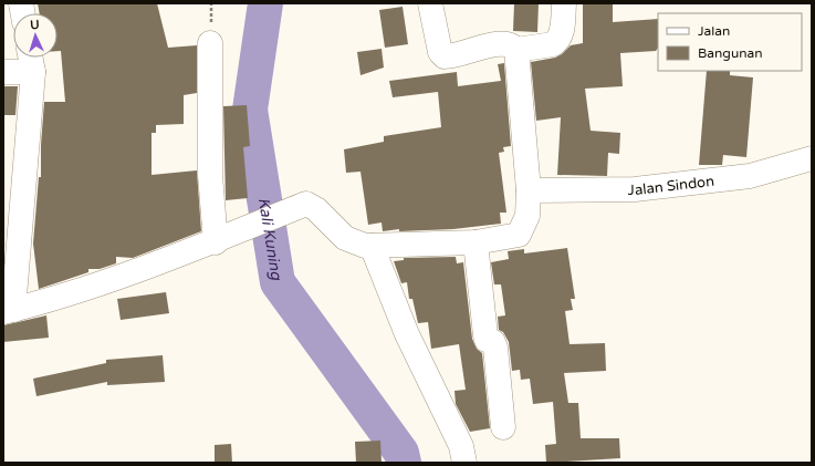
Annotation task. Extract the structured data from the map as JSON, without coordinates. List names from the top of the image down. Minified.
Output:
{"streets":{"street":["Jalan Sindon"]},"water":["Kali Kuning"],"legend":["Jalan","Bangunan"],"north":"top"}
